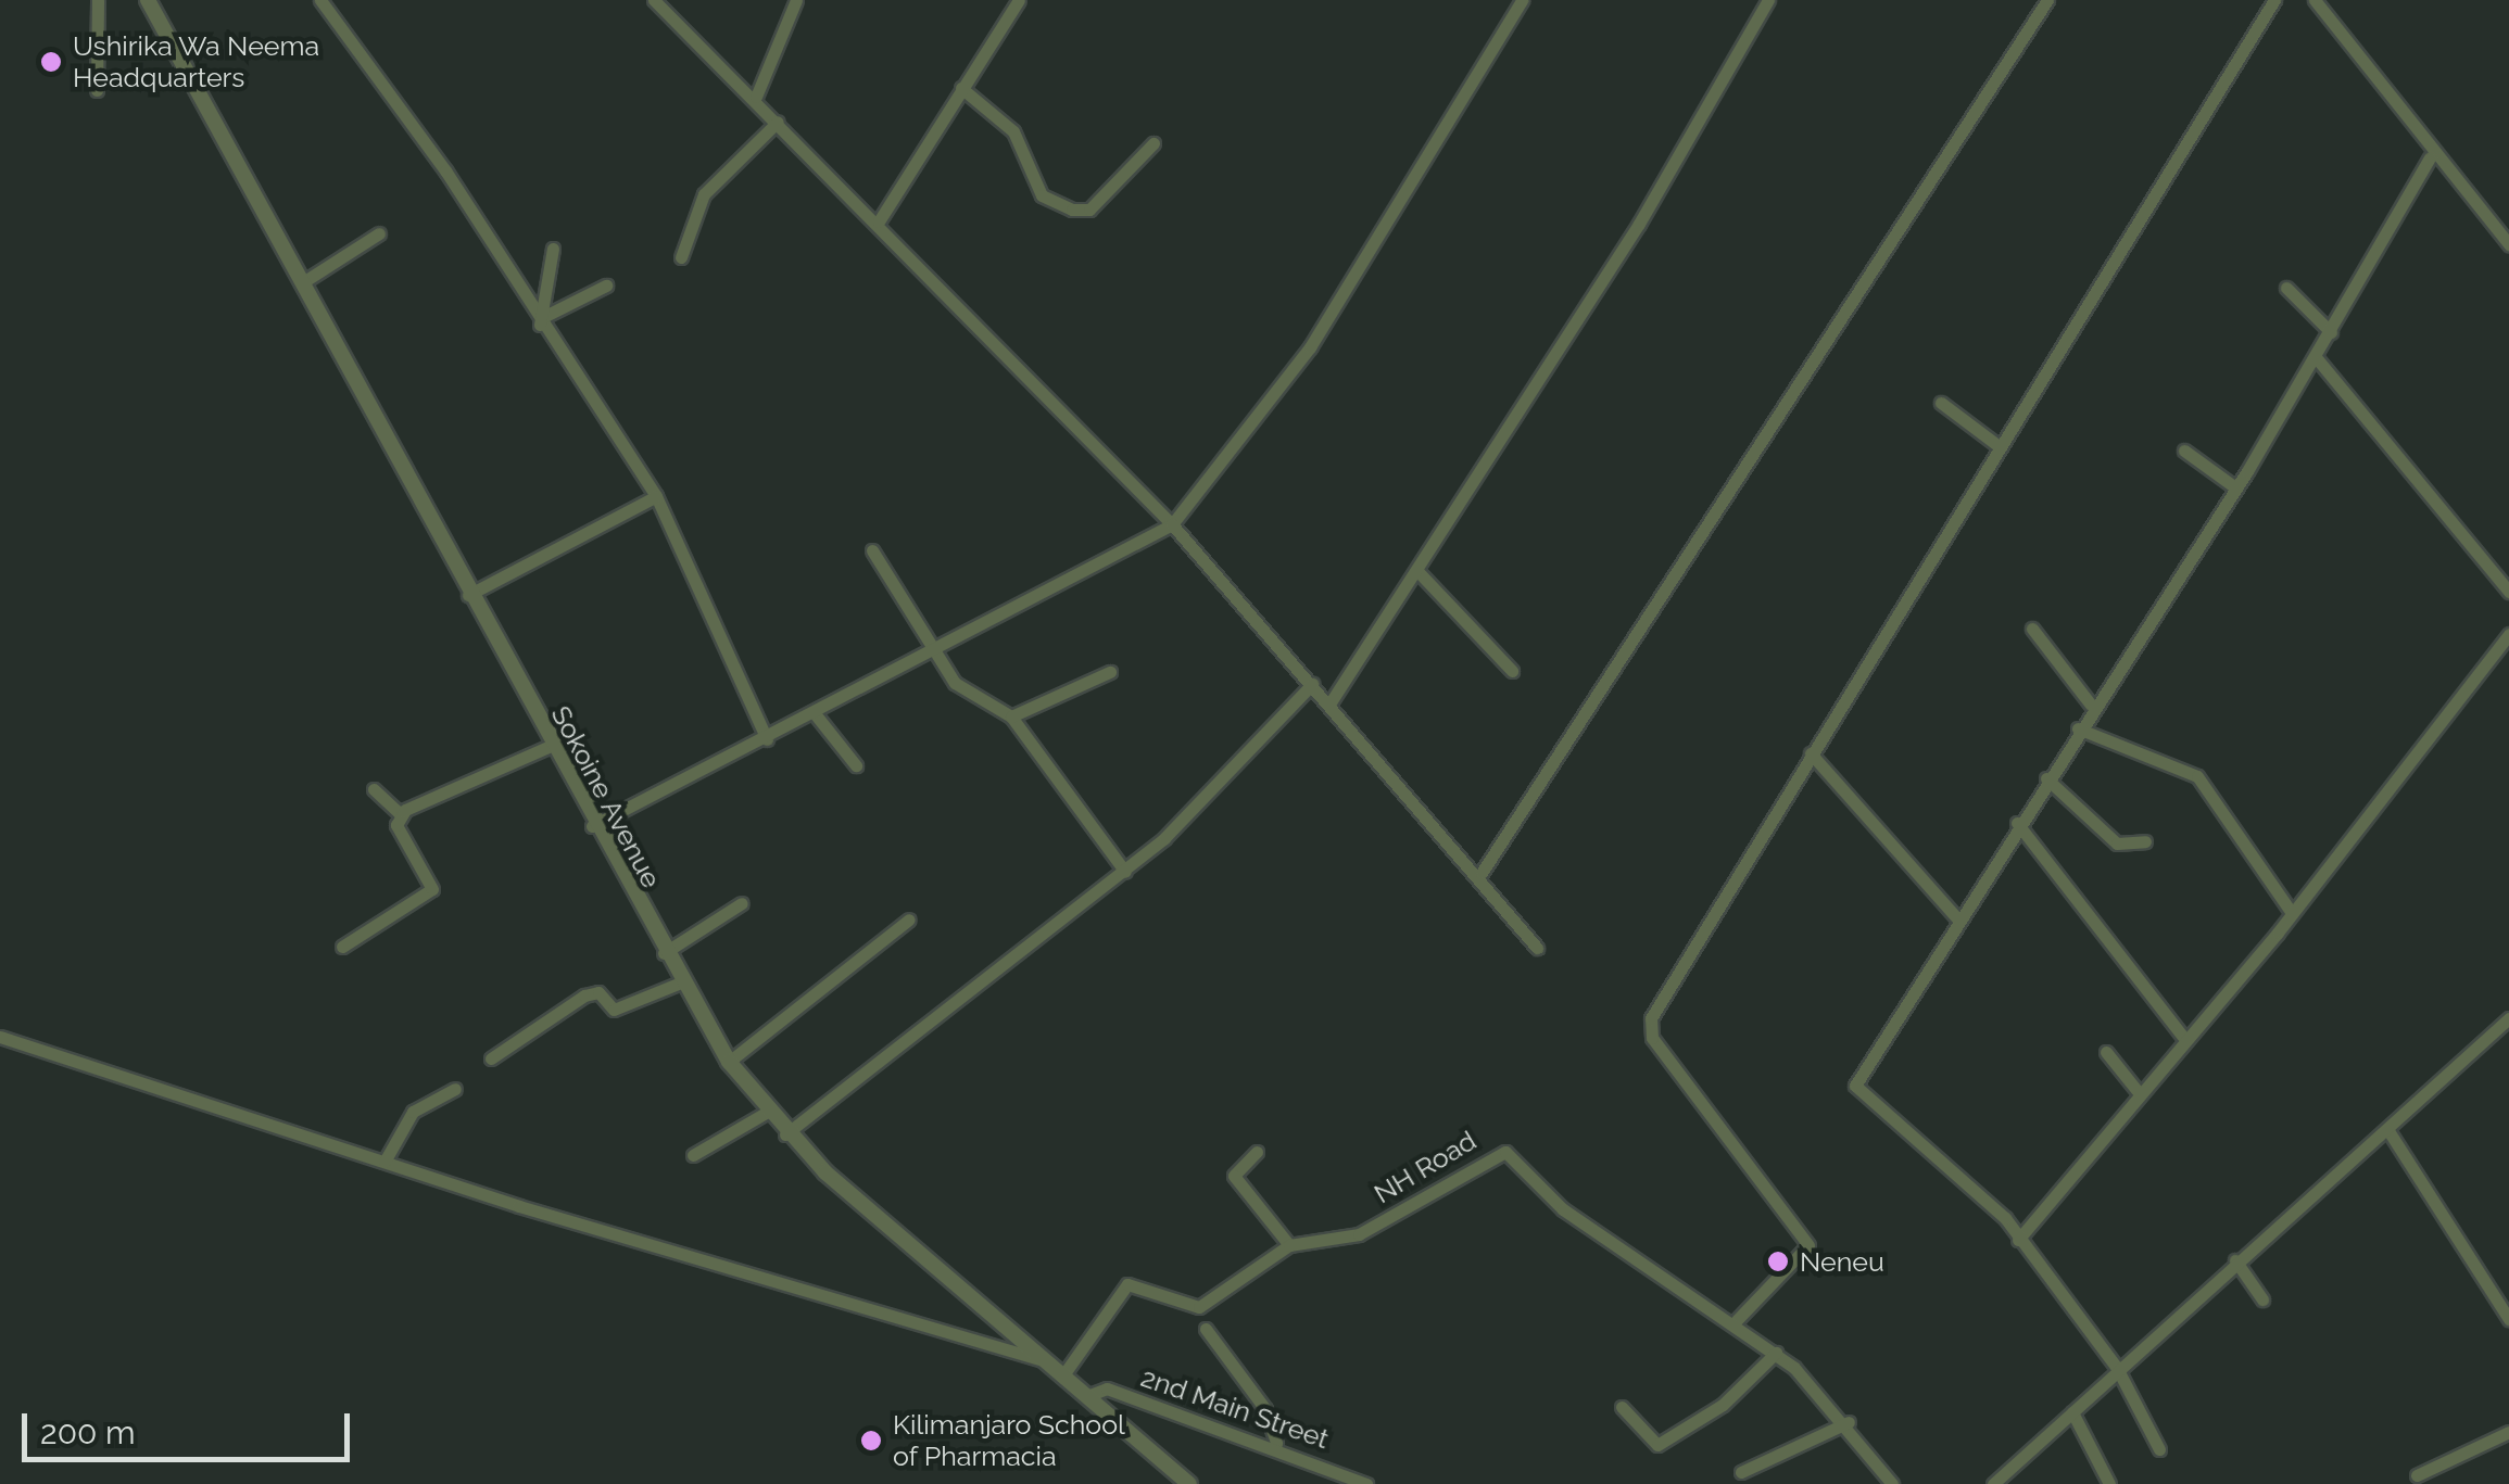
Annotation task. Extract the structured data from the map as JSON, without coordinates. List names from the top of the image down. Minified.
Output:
{"streets":{"street":["Sokoine Avenue","NH Road","2nd Main Street"]},"crossings":[["Sokoine Avenue","NH Road"],["Sokoine Avenue","2nd Main Street"]],"places":["Ushirika Wa Neema Headquarters","Neneu","Kilimanjaro School of Pharmacia"],"scale_bar":"200 m"}
